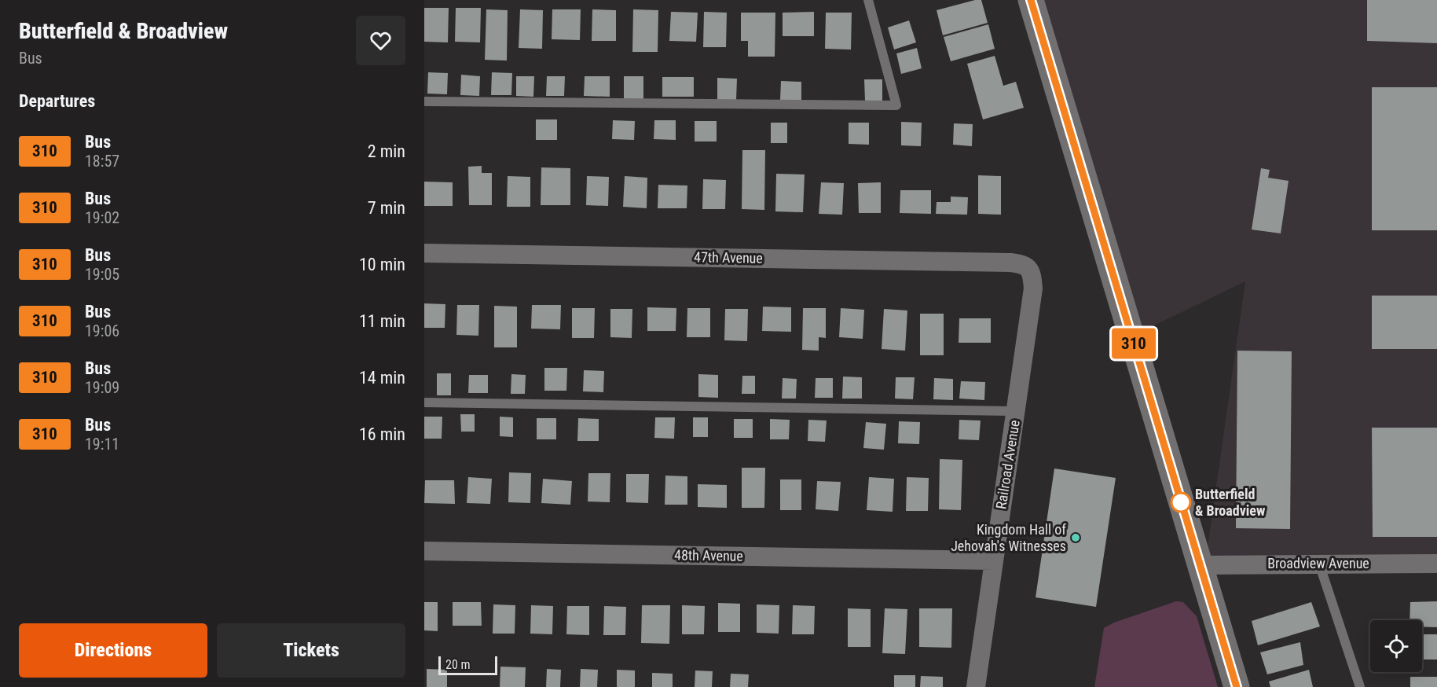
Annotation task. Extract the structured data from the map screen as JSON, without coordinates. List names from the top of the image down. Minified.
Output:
{"streets":{"street":["47th Avenue","Railroad Avenue","48th Avenue","Broadview Avenue"]},"crossings":[["47th Avenue","Railroad Avenue"],["Railroad Avenue","48th Avenue"]],"places":["Butterfield & Broadview","Kingdom Hall of Jehovah's Witnesses"],"lines":["bus line 310"],"scale_bar":"20 m","page":{"heading":[["Butterfield & Broadview","Bus"],"Departures"],"on_map":"310","list":[{"mark":"310","name":"Bus","note":"18:57","value":"2 min"},{"mark":"310","name":"Bus","note":"19:02","value":"7 min"},{"mark":"310","name":"Bus","note":"19:05","value":"10 min"},{"mark":"310","name":"Bus","note":"19:06","value":"11 min"},{"mark":"310","name":"Bus","note":"19:09","value":"14 min"},{"mark":"310","name":"Bus","note":"19:11","value":"16 min"}],"buttons":["Directions","Tickets"],"scale":"20 m"}}
